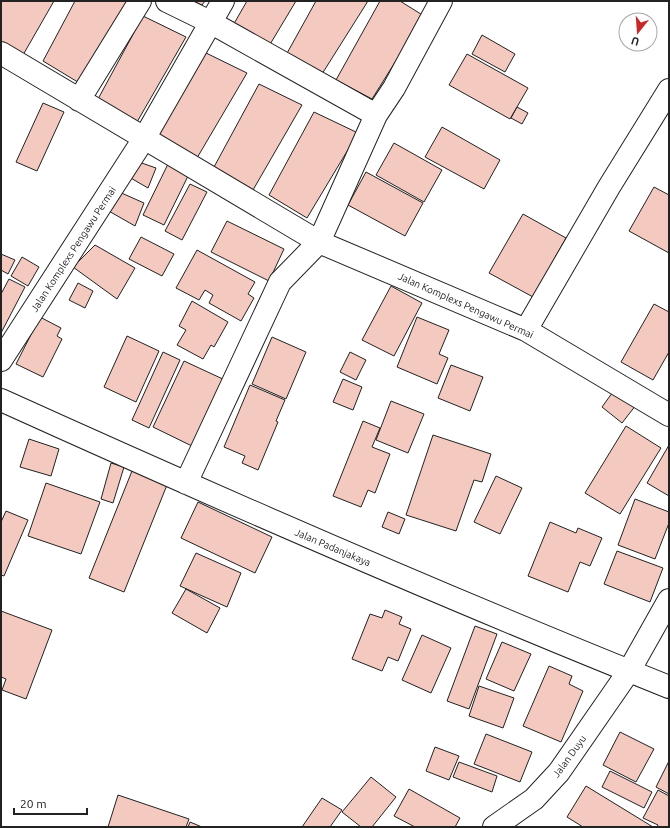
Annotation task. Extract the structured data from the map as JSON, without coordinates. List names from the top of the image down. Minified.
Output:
{"streets":{"street":["Jalan Komplexs Pengawu Permai","Jalan Padanjakaya","Jalan Duyu"]},"crossings":[["Jalan Padanjakaya","Jalan Duyu"]],"scale_bar":"20 m","north":"bottom"}
